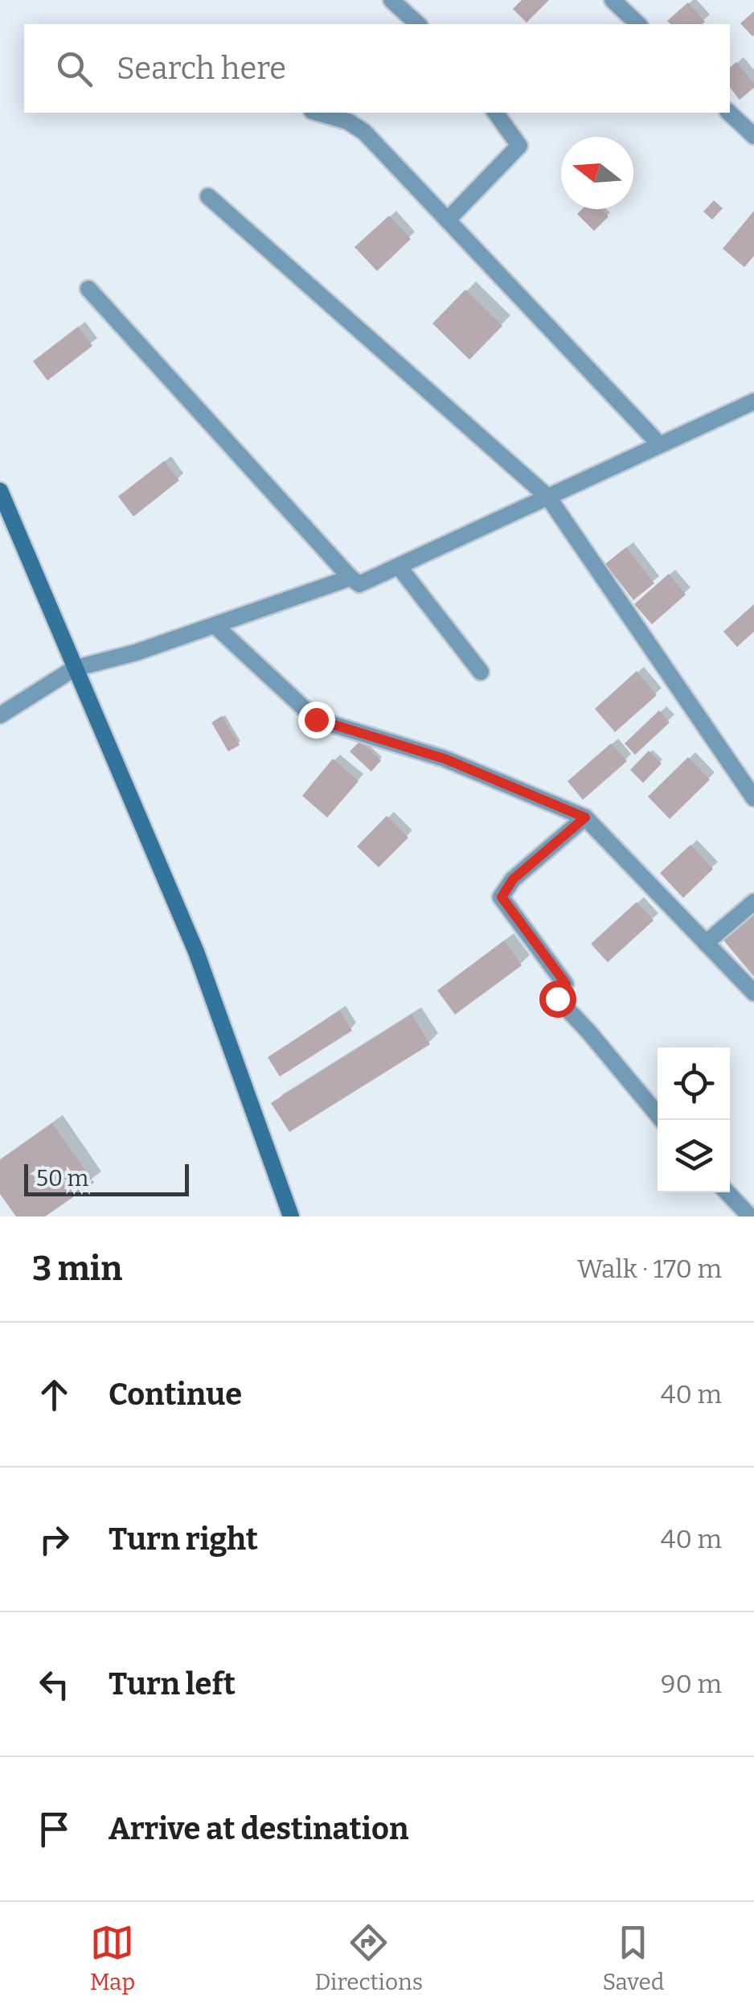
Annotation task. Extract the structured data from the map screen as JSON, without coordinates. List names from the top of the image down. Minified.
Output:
{"scale_bar":"50 m","north":"left","page":{"search":"Search here","scale":"50 m","heading":["3 min","Walk · 170 m"],"list":[["Continue","40 m"],["Turn right","40 m"],["Turn left","90 m"],"Arrive at destination"],"nav":["Map","Directions","Saved"]}}
